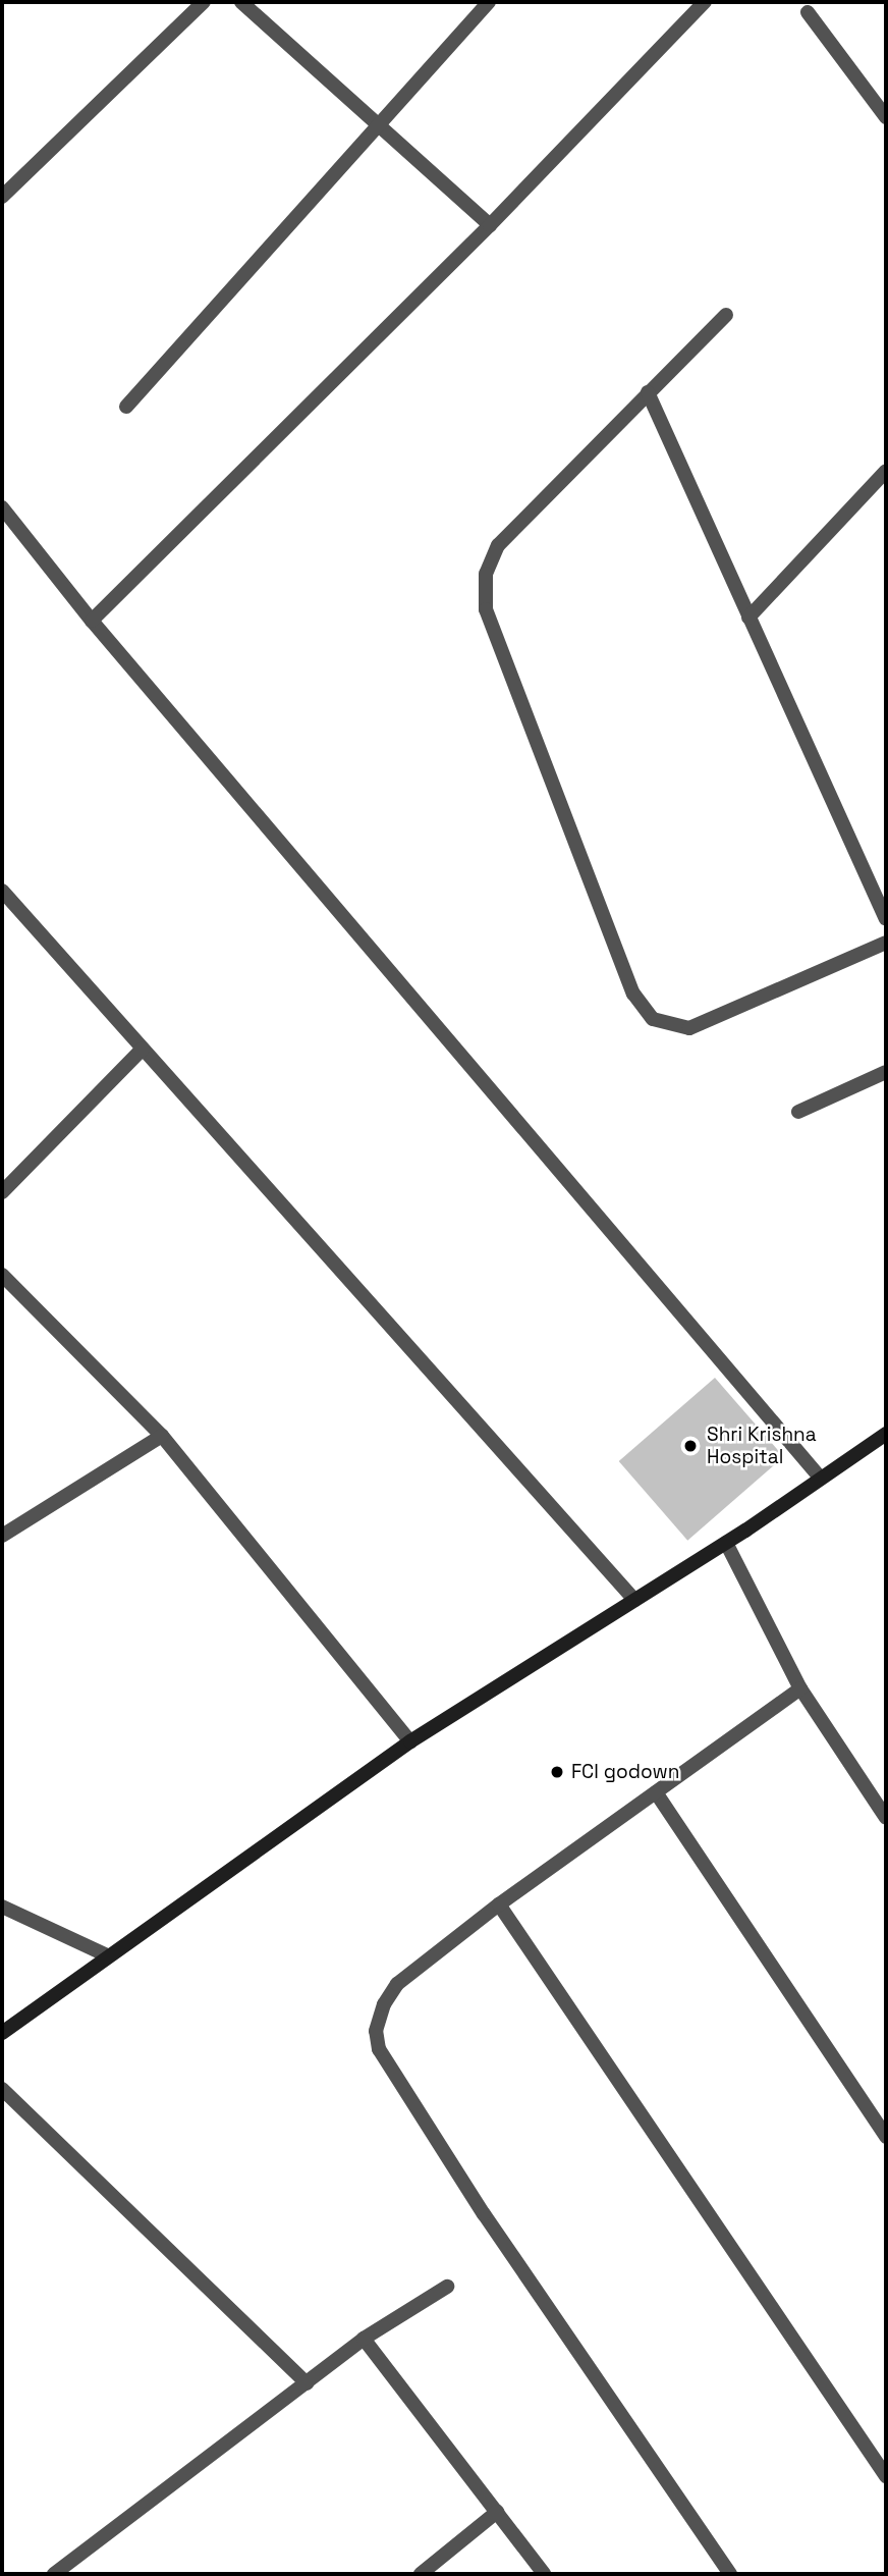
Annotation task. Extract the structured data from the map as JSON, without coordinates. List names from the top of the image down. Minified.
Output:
{"places":["Shri Krishna Hospital","FCI godown"]}
